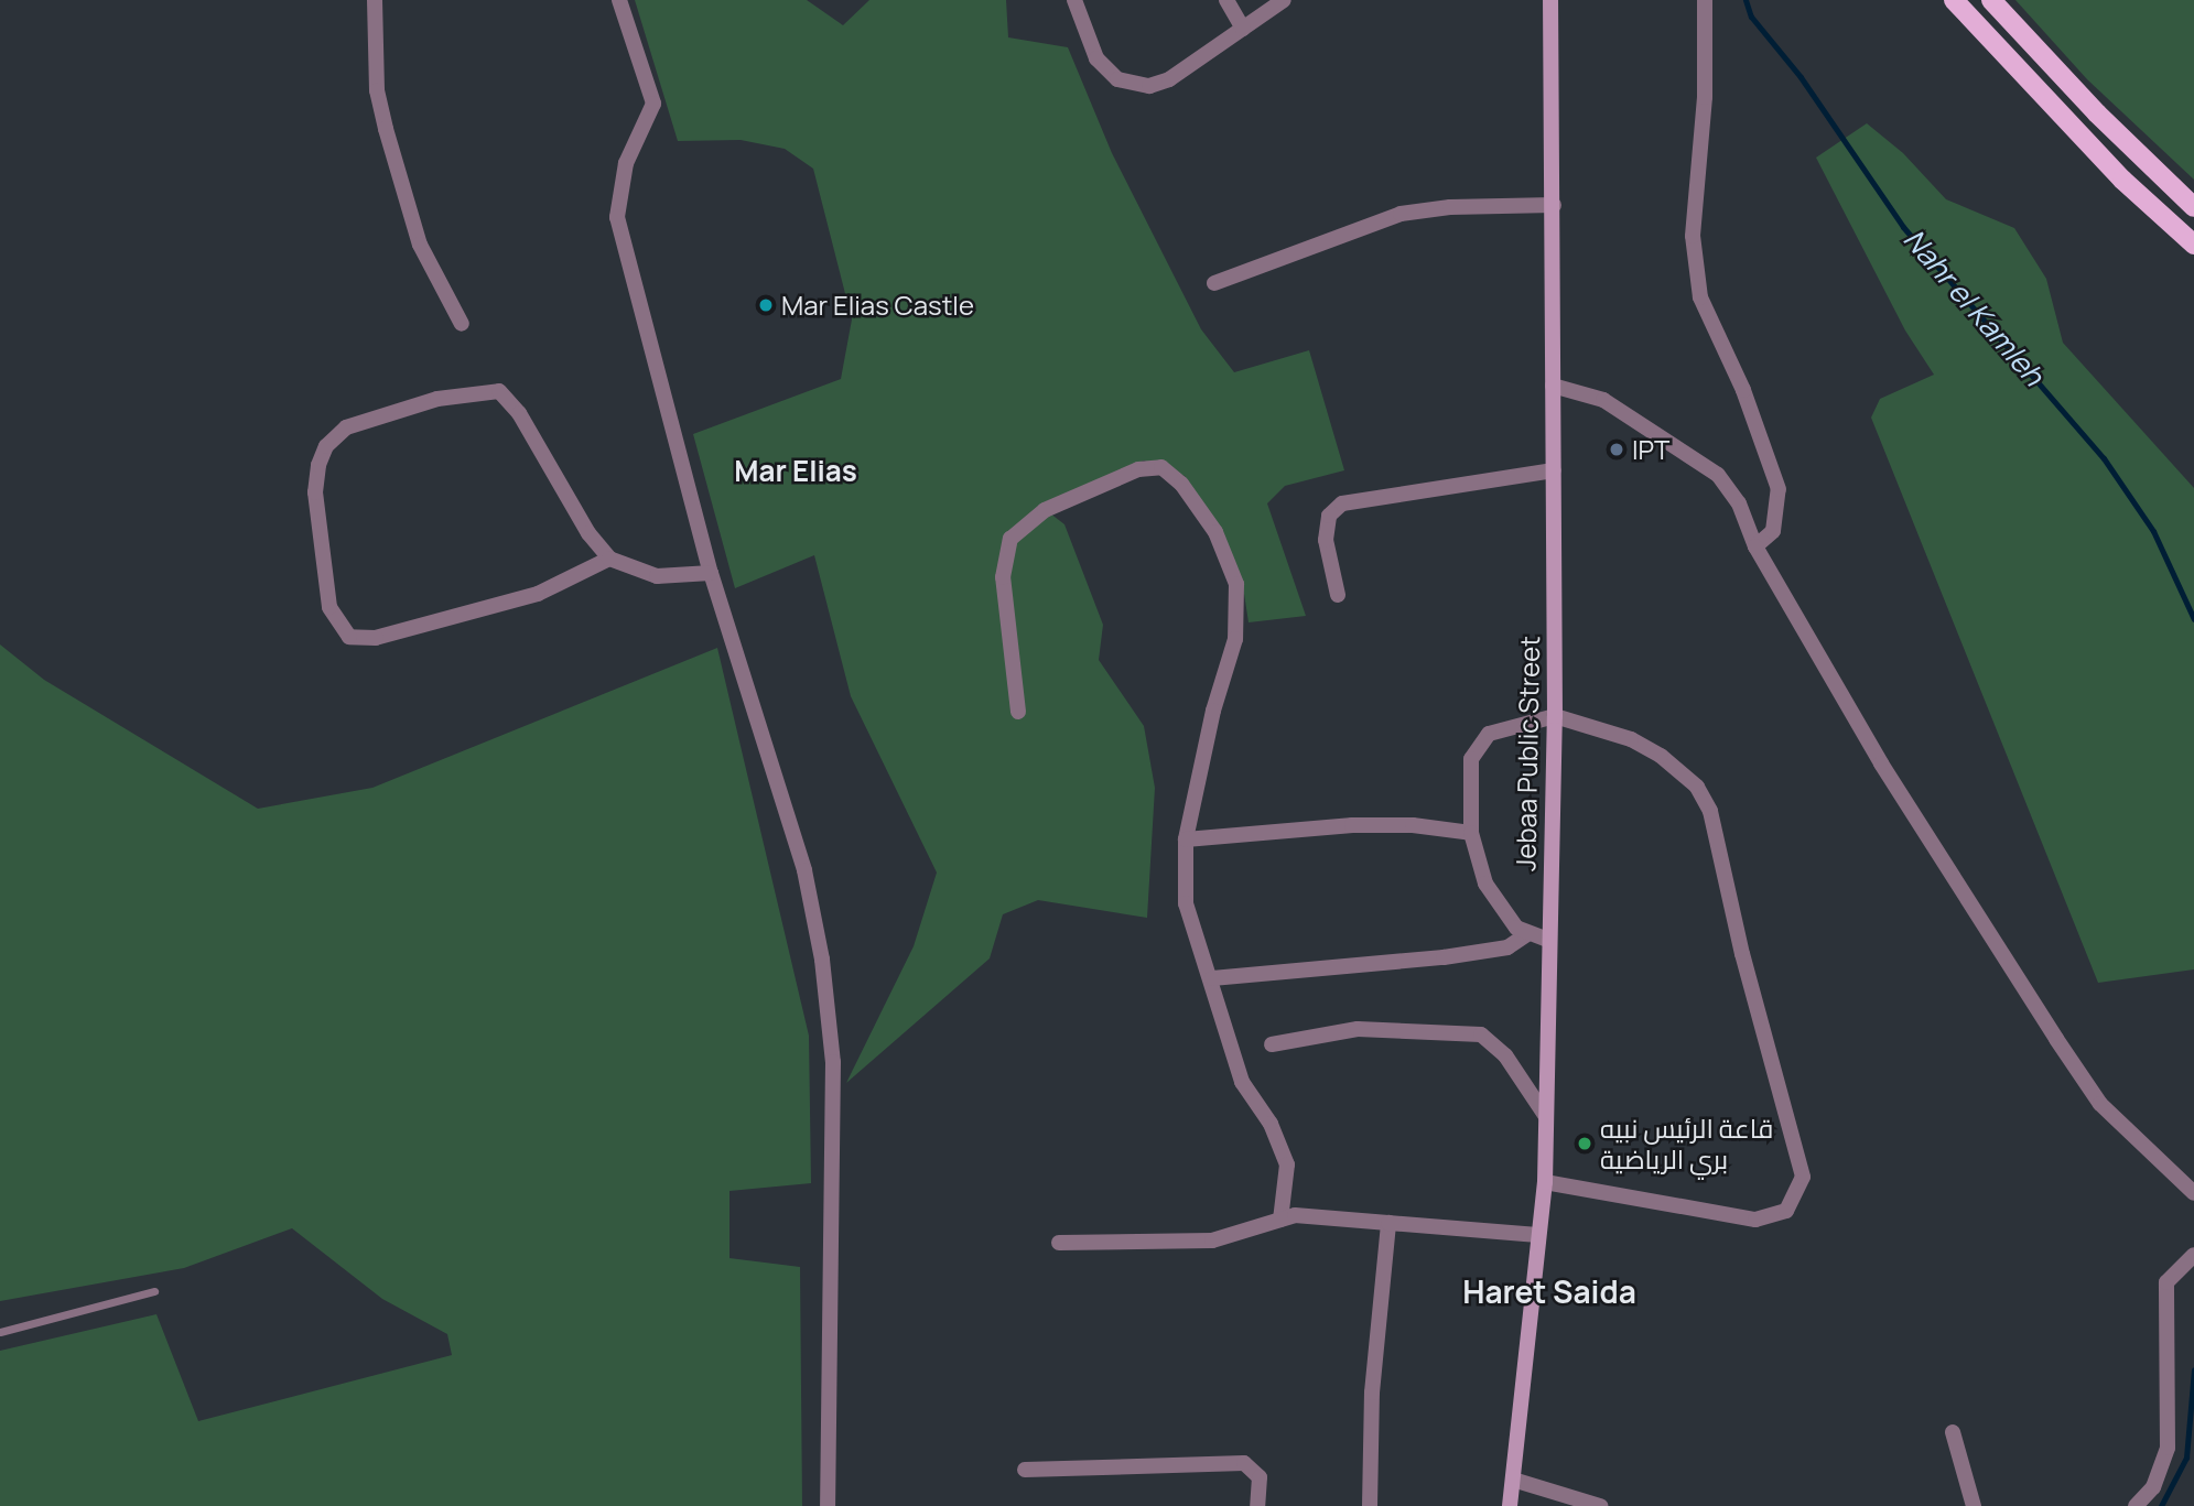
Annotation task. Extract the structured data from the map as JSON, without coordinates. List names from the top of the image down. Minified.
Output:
{"streets":{"main road":["Jebaa Public Street"]},"districts":["Mar Elias","Haret Saida"],"water":["Nahr el Kamleh"],"places":["Mar Elias Castle","IPT","قاعة الرئيس نبيه بري الرياضية"]}
